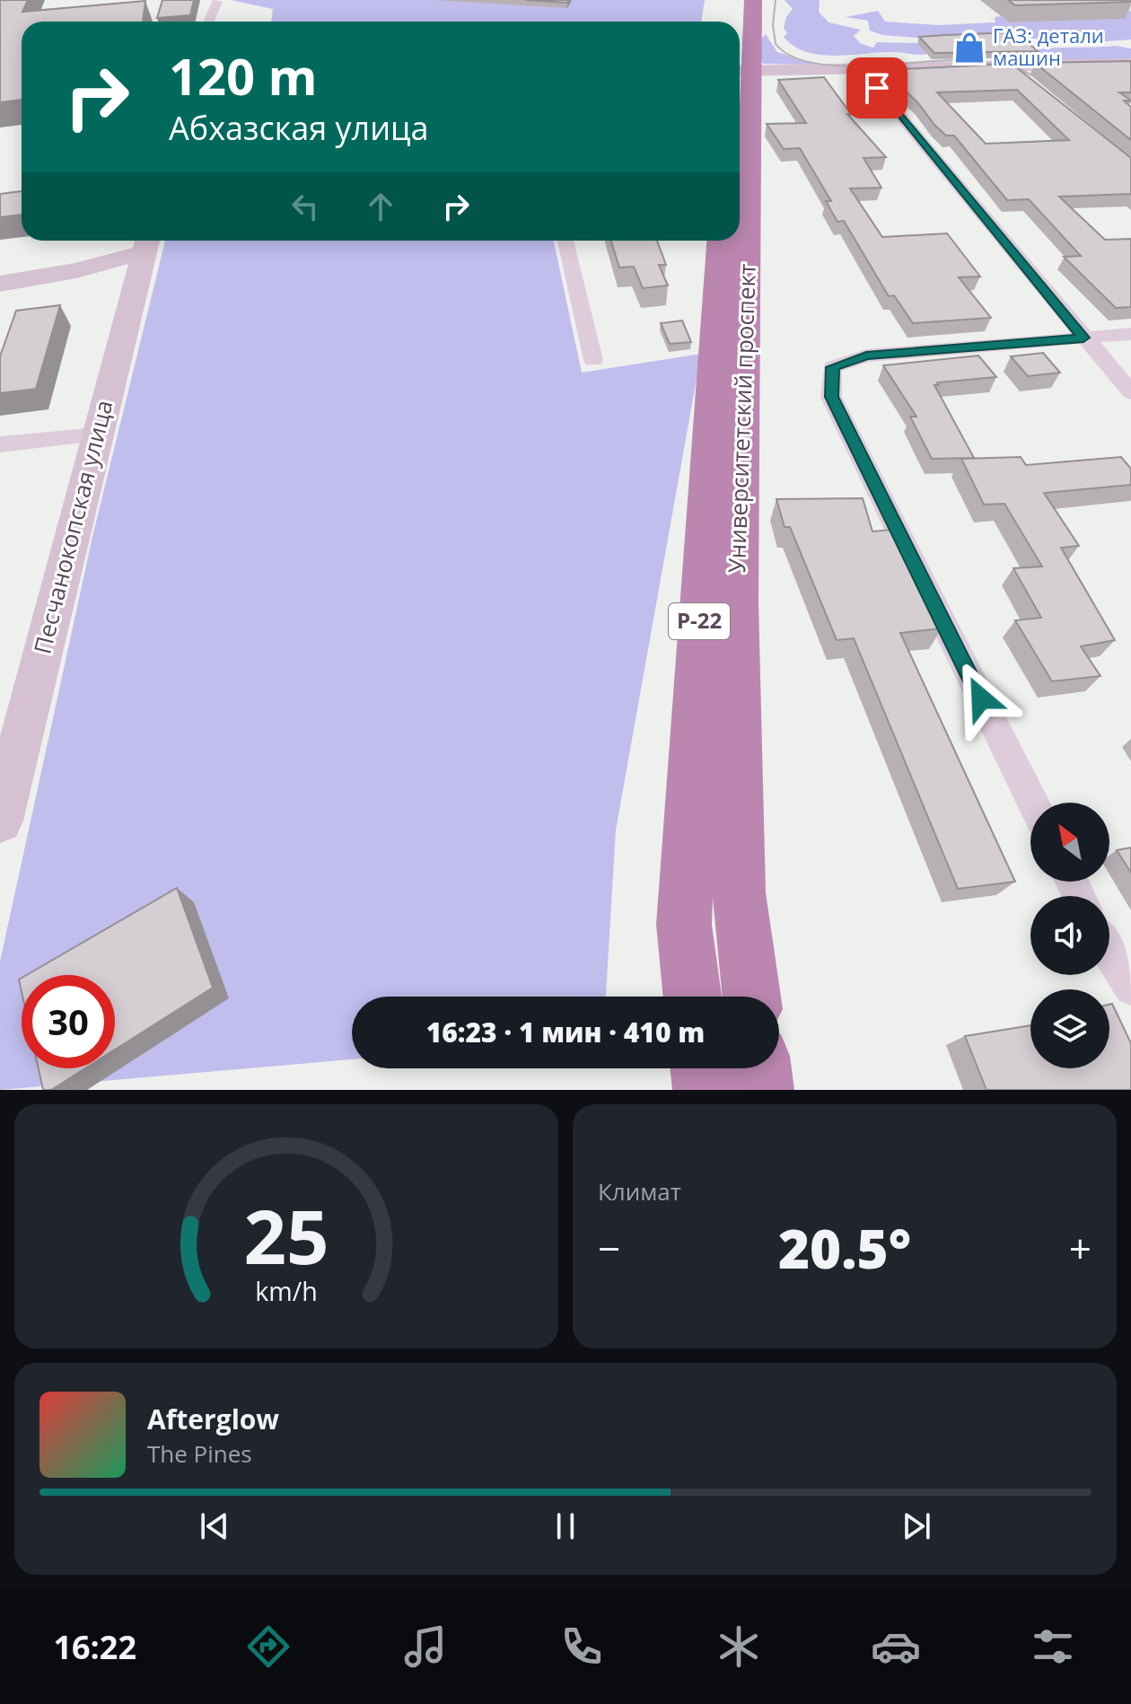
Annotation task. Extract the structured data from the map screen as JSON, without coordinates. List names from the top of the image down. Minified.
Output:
{"streets":{"highway":["Университетский проспект","Р-22"],"street":["Песчанокопская улица"]},"places":{"shop":["ГАЗ: детали машин"]},"north":"top left","page":{"turn":["120 m","Абхазская улица"],"limit":"30","trip":"16:23 · 1 мин · 410 m","tile":"Климат","heat":["−","20.5°","+"],"song":["Afterglow","The Pines"],"tabs":"16:22","gauge":["25","km/h"]}}
